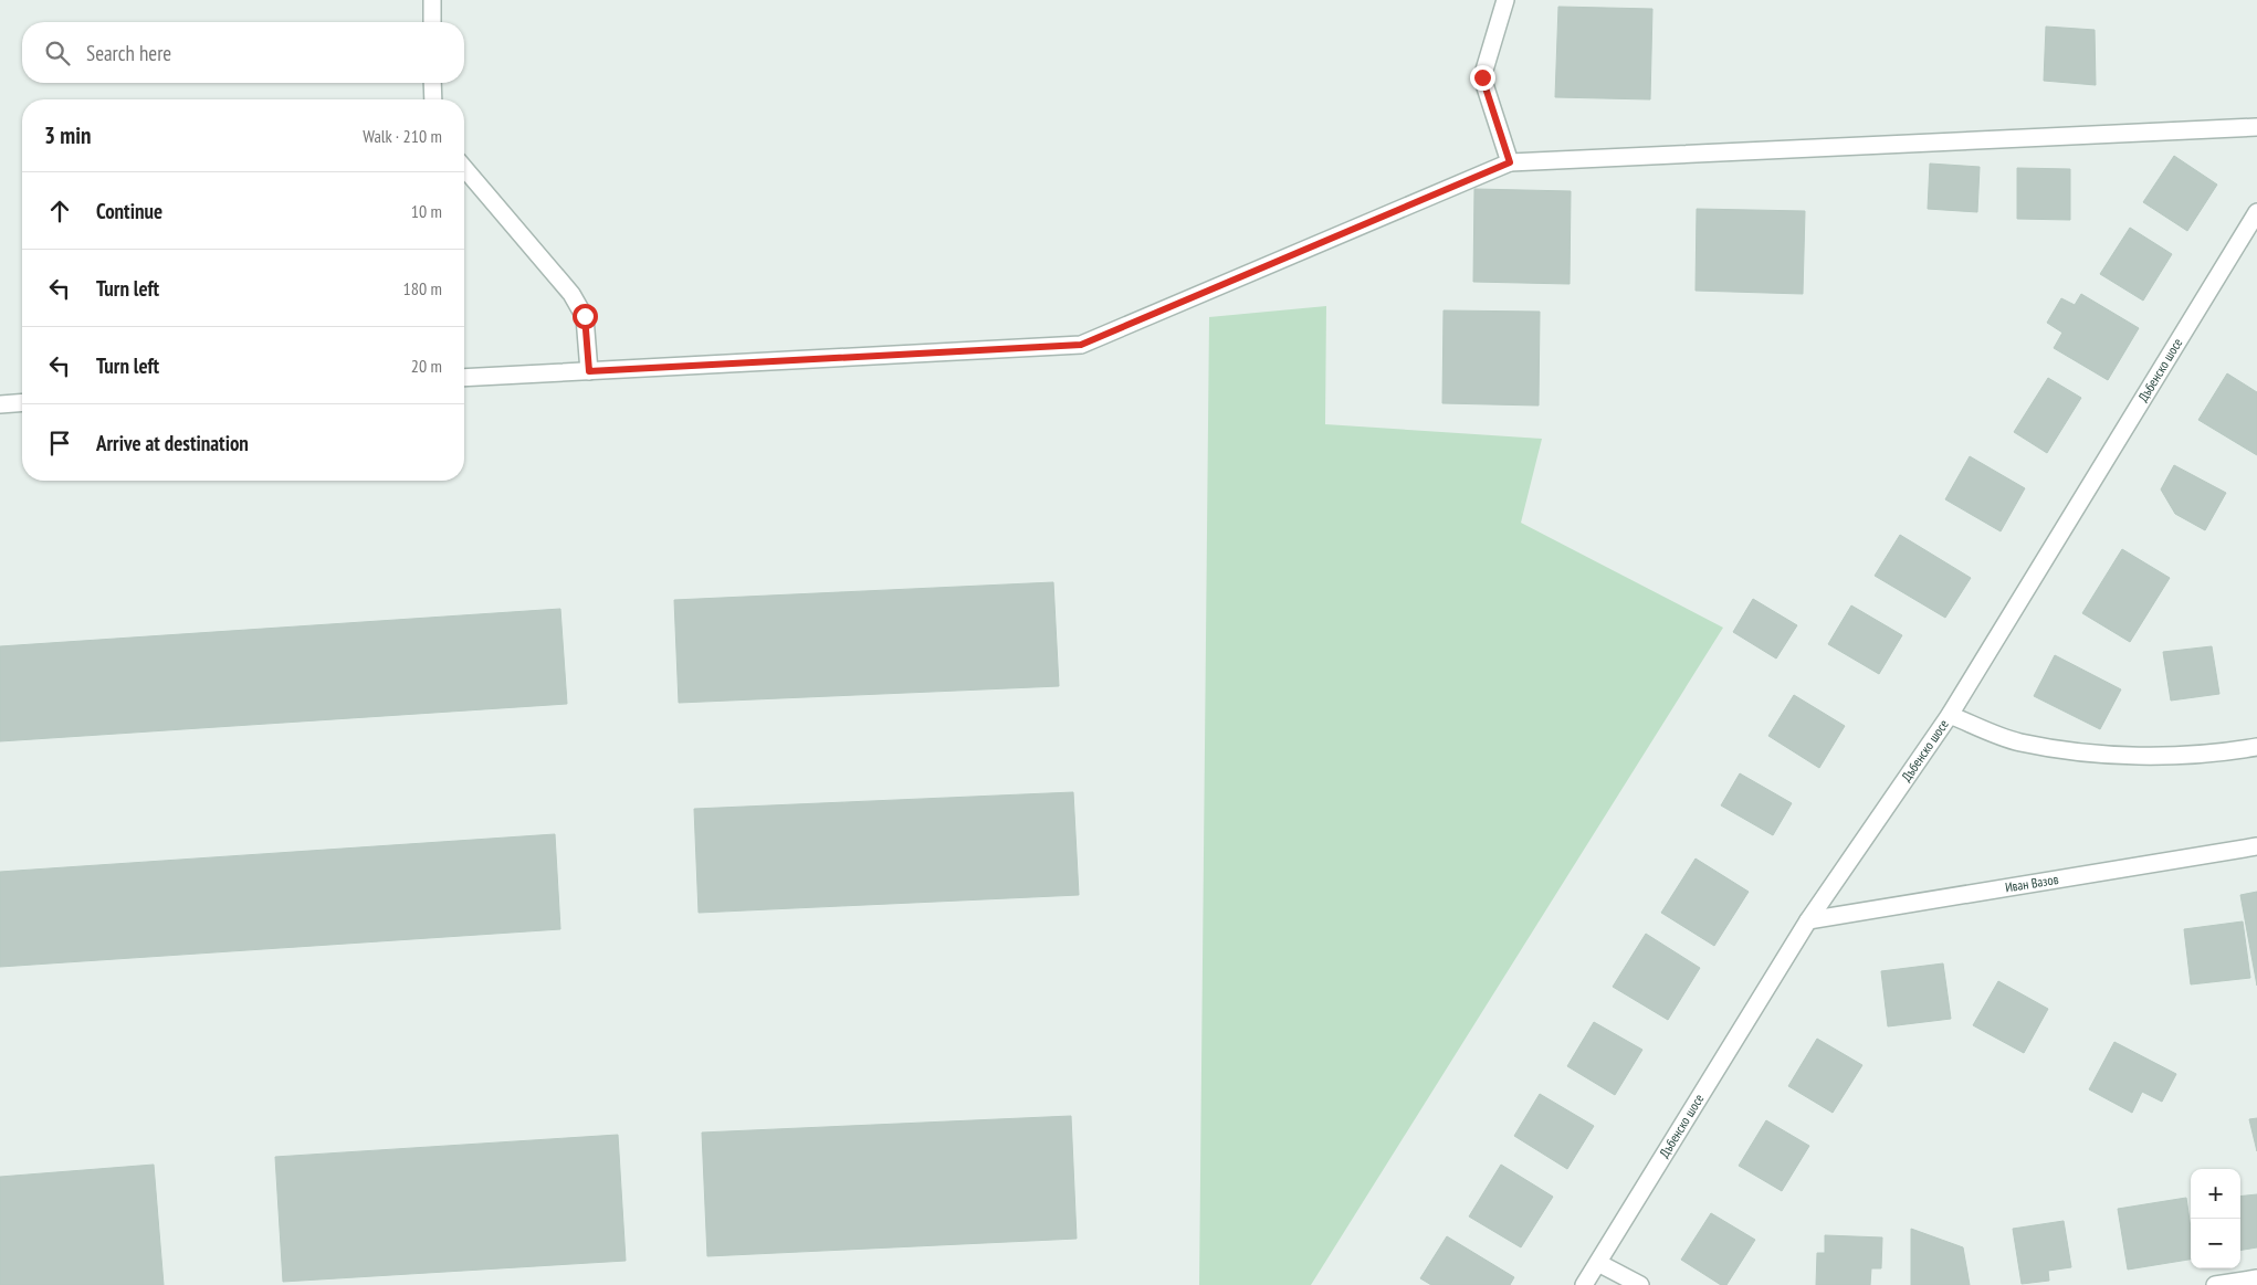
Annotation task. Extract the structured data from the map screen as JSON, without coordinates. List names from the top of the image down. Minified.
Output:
{"streets":{"street":["Дъбенско шосе","Иван Вазов"]},"crossings":[["Дъбенско шосе","Иван Вазов"]],"page":{"search":"Search here","heading":["3 min","Walk · 210 m"],"list":[["Continue","10 m"],["Turn left","180 m"],["Turn left","20 m"],"Arrive at destination"],"map_buttons":["+","−"]}}
